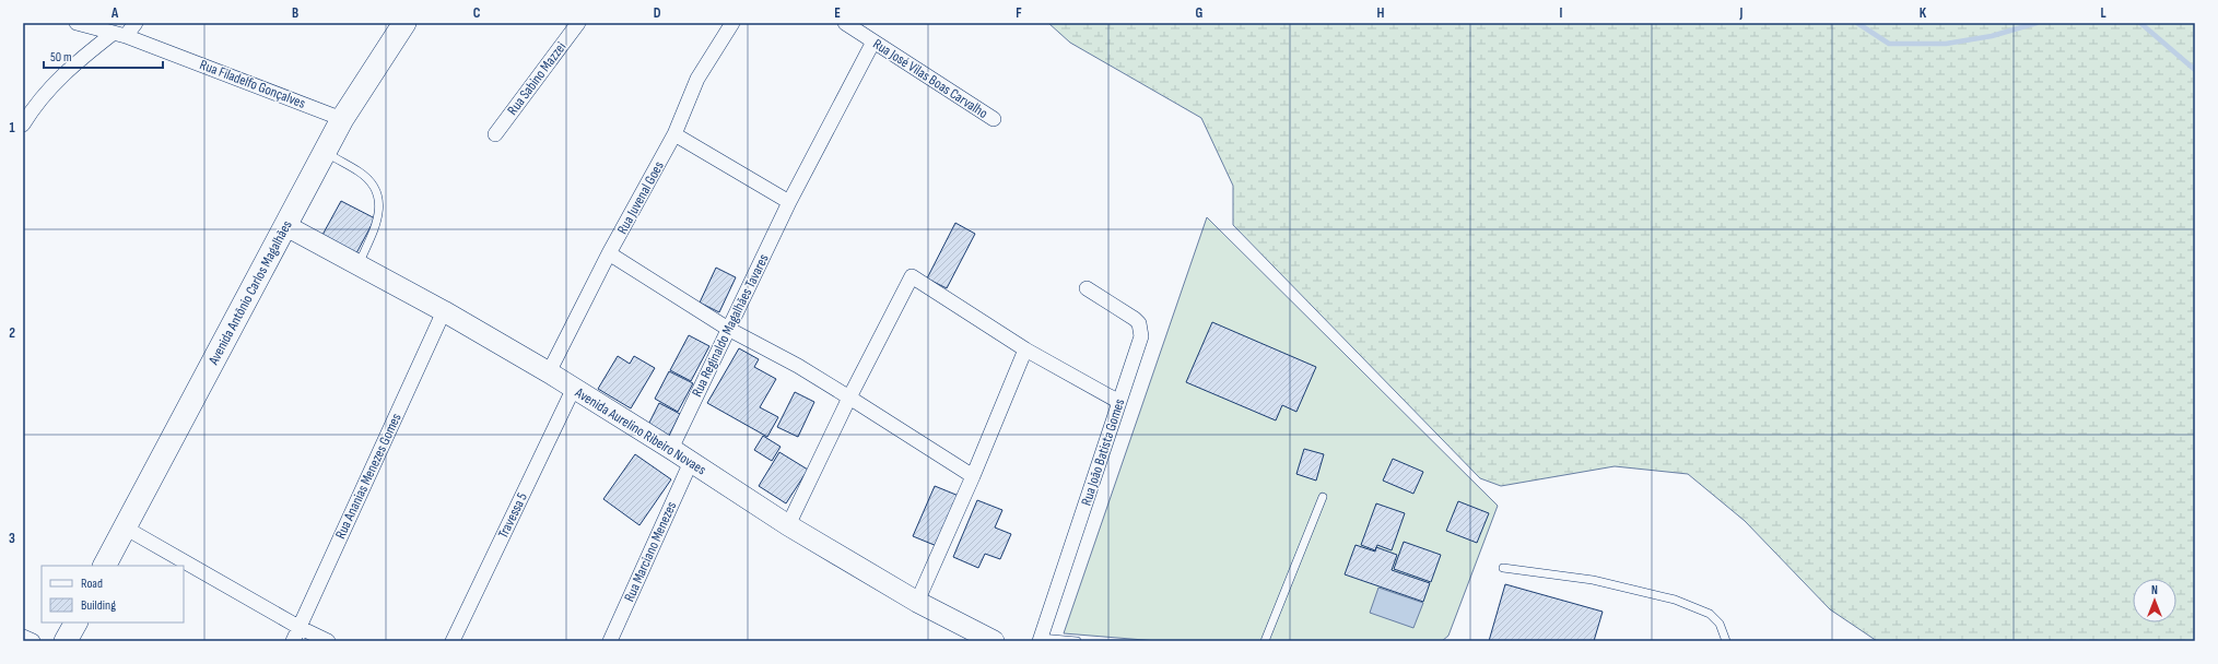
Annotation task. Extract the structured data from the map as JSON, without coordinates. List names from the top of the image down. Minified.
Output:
{"streets":{"main road":["Avenida Antônio Carlos Magalhães"],"street":["Rua Sabino Mazzei","Rua José Vilas Boas Carvalho","Rua Filadelfo Gonçalves","Rua Juvenal Goes","Rua Reginaldo Magalhães Tavares","Avenida Aurelino Ribeiro Novaes","Rua João Batista Gomes","Rua Ananias Menezes Gomes","Travessa 5","Rua Marciano Menezes"]},"crossings":[["Rua José Vilas Boas Carvalho","Rua Reginaldo Magalhães Tavares"],["Rua Filadelfo Gonçalves","Avenida Antônio Carlos Magalhães"],["Rua Juvenal Goes","Avenida Aurelino Ribeiro Novaes"],["Avenida Antônio Carlos Magalhães","Avenida Aurelino Ribeiro Novaes"],["Rua Reginaldo Magalhães Tavares","Avenida Aurelino Ribeiro Novaes"],["Avenida Aurelino Ribeiro Novaes","Rua Ananias Menezes Gomes"],["Avenida Aurelino Ribeiro Novaes","Travessa 5"],["Avenida Aurelino Ribeiro Novaes","Rua Marciano Menezes"]],"legend":["Road","Building"],"scale_bar":"50 m","north":"top","grid":{"columns":["A","B","C","D","E","F","G","H","I","J","K","L"],"rows":["1","2","3"]}}
